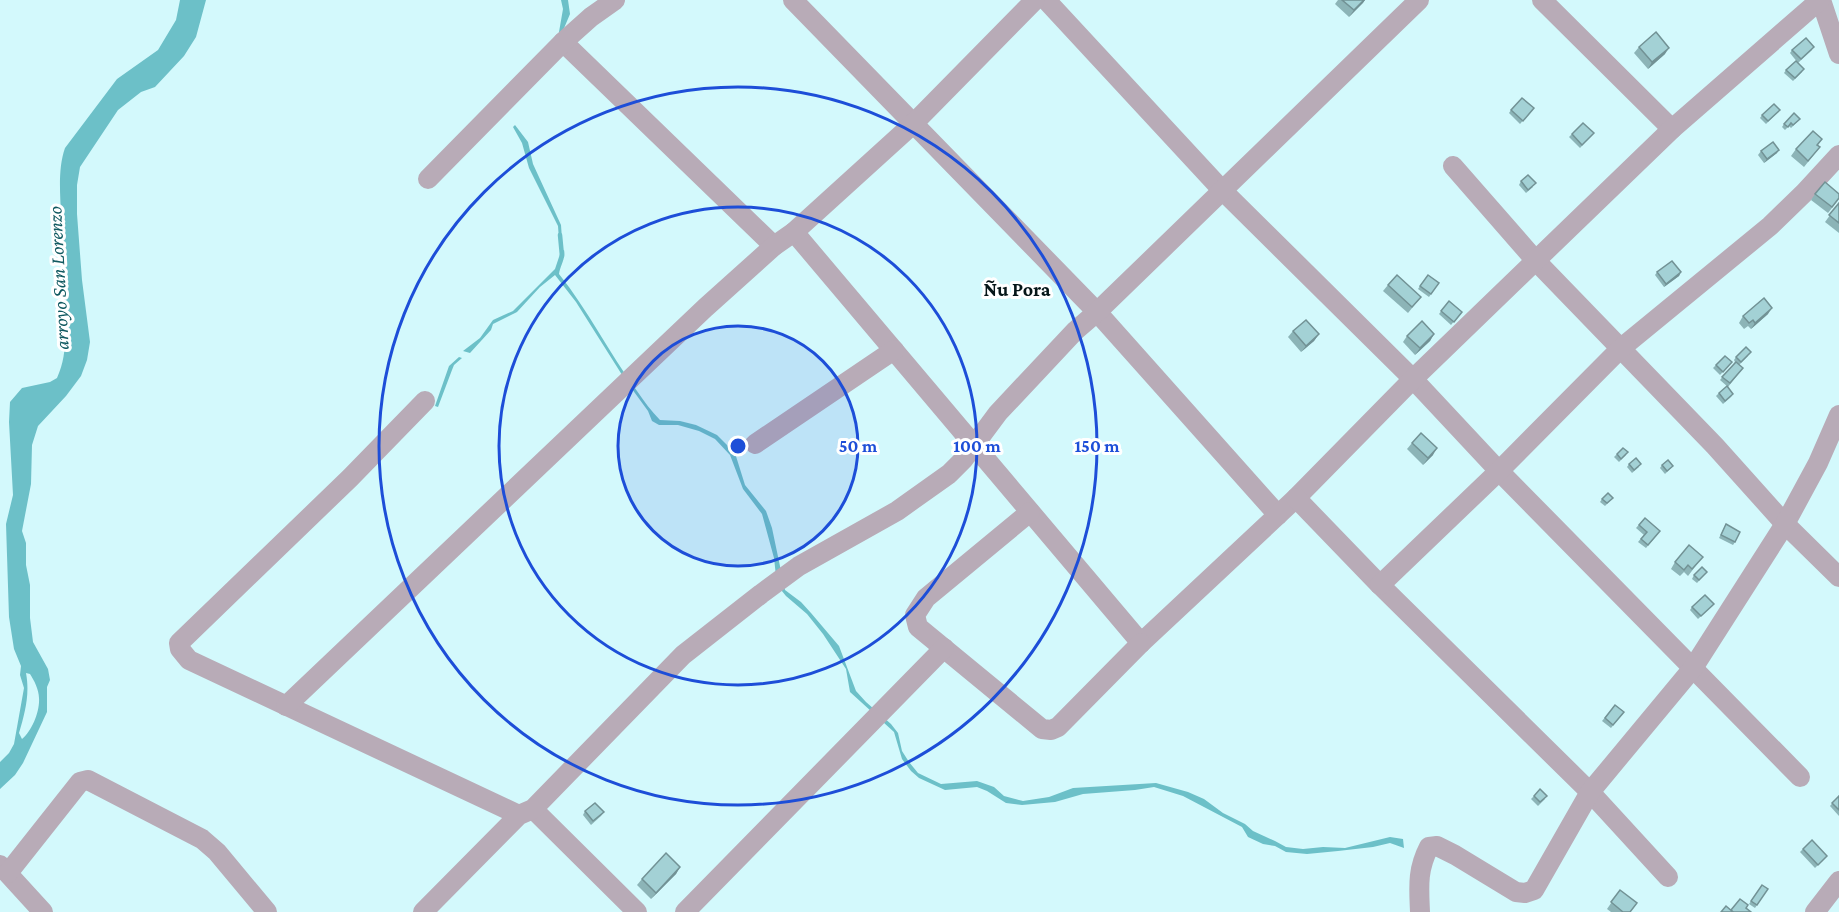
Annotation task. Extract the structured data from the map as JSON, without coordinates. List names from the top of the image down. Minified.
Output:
{"districts":["Ñu Pora"],"water":["arroyo San Lorenzo"],"rings":["50 m","100 m","150 m"]}
